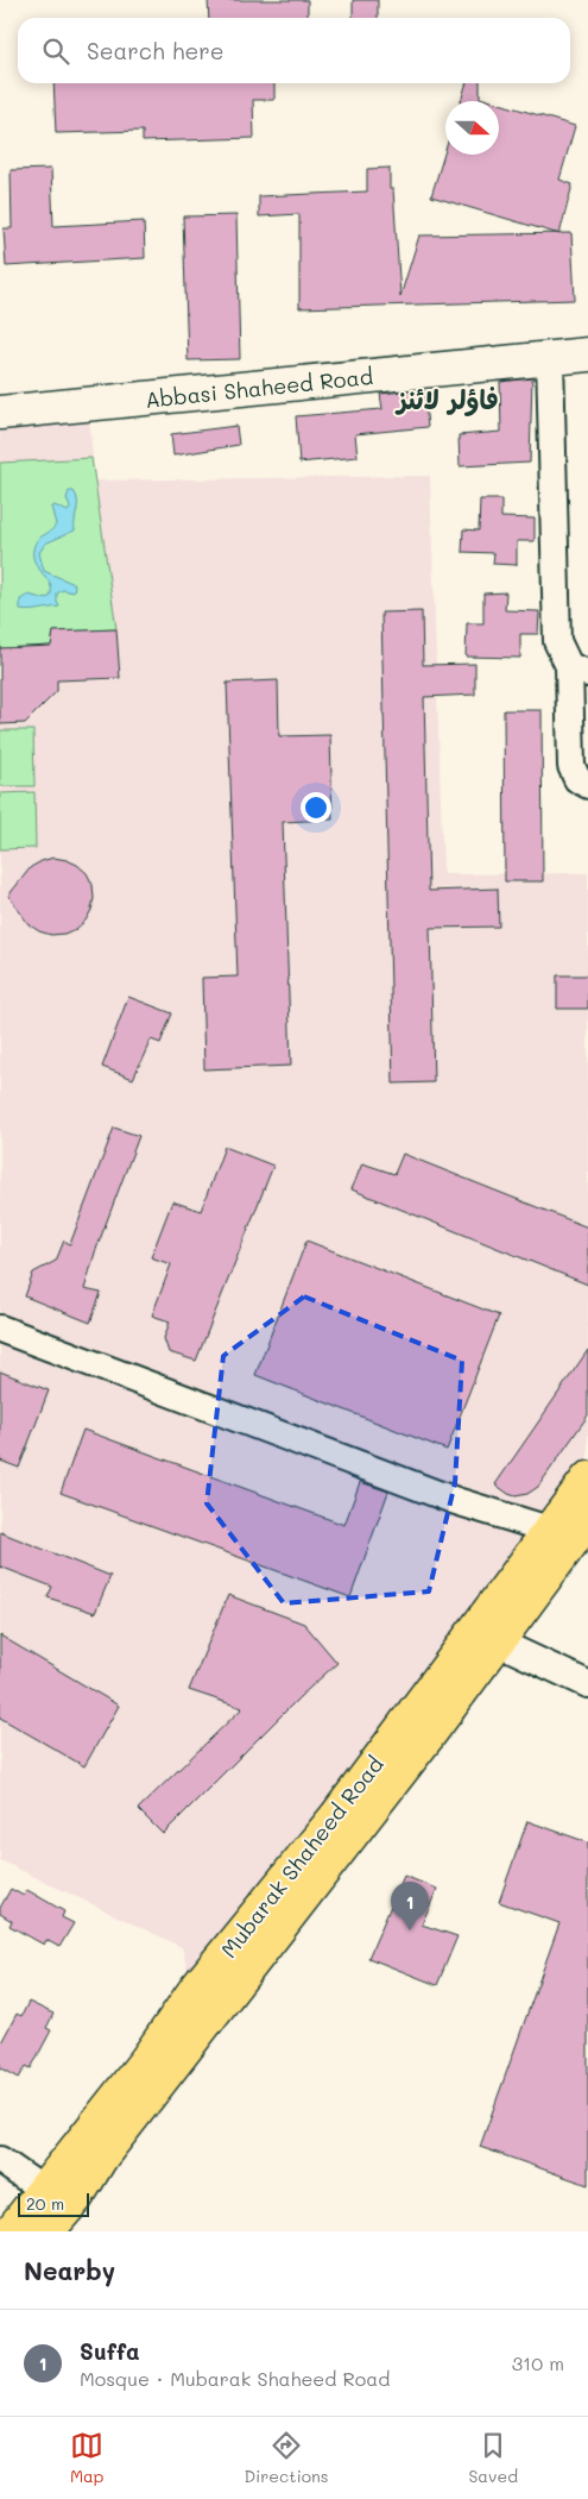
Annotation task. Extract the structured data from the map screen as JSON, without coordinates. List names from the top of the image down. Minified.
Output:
{"streets":{"main road":["Mubarak Shaheed Road"],"street":["Abbasi Shaheed Road"]},"districts":["فاؤلر لائنز"],"scale_bar":"20 m","north":"right","page":{"search":"Search here","pins":"1","scale":"20 m","heading":"Nearby","list":[{"mark":"1","name":"Suffa","note":"Mosque · Mubarak Shaheed Road","value":"310 m"}],"nav":["Map","Directions","Saved"]}}
